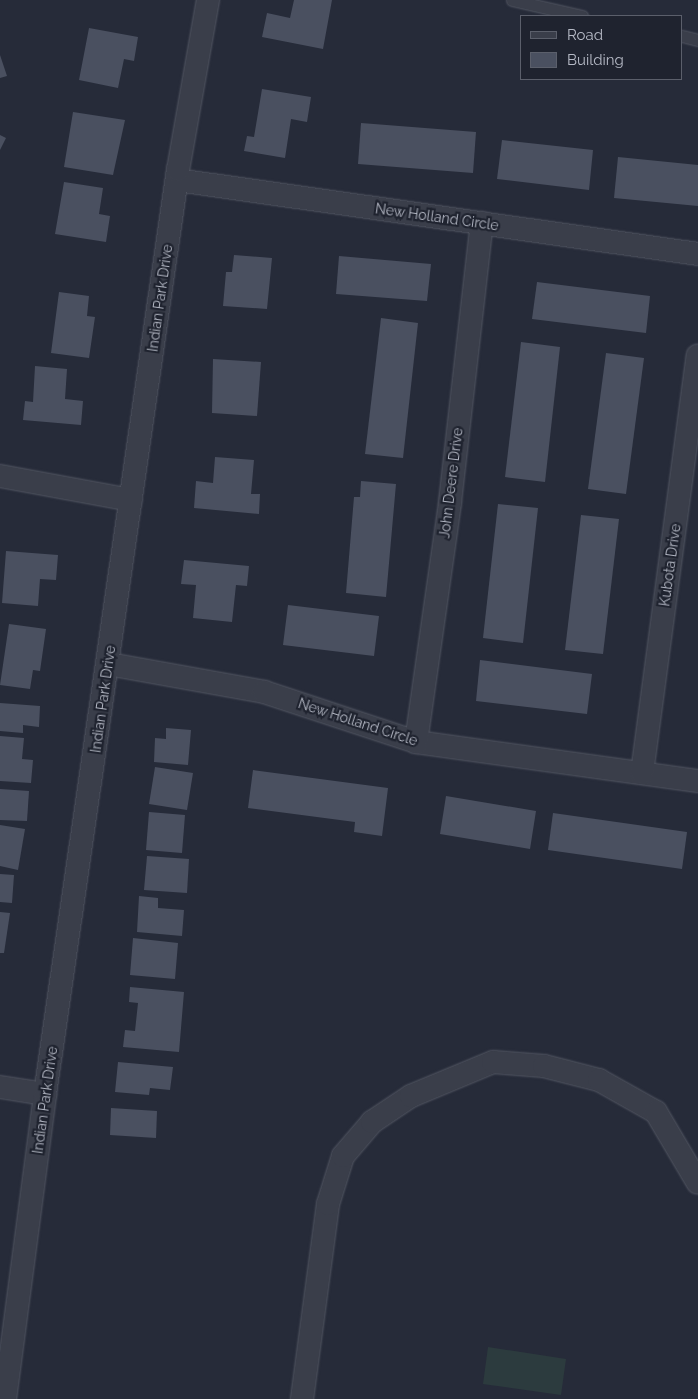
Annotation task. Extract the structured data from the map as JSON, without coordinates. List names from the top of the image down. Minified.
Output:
{"streets":{"street":["New Holland Circle","Indian Park Drive","John Deere Drive","Kubota Drive"]},"crossings":[["New Holland Circle","Indian Park Drive"],["New Holland Circle","John Deere Drive"],["New Holland Circle","Kubota Drive"]],"legend":["Road","Building"]}
